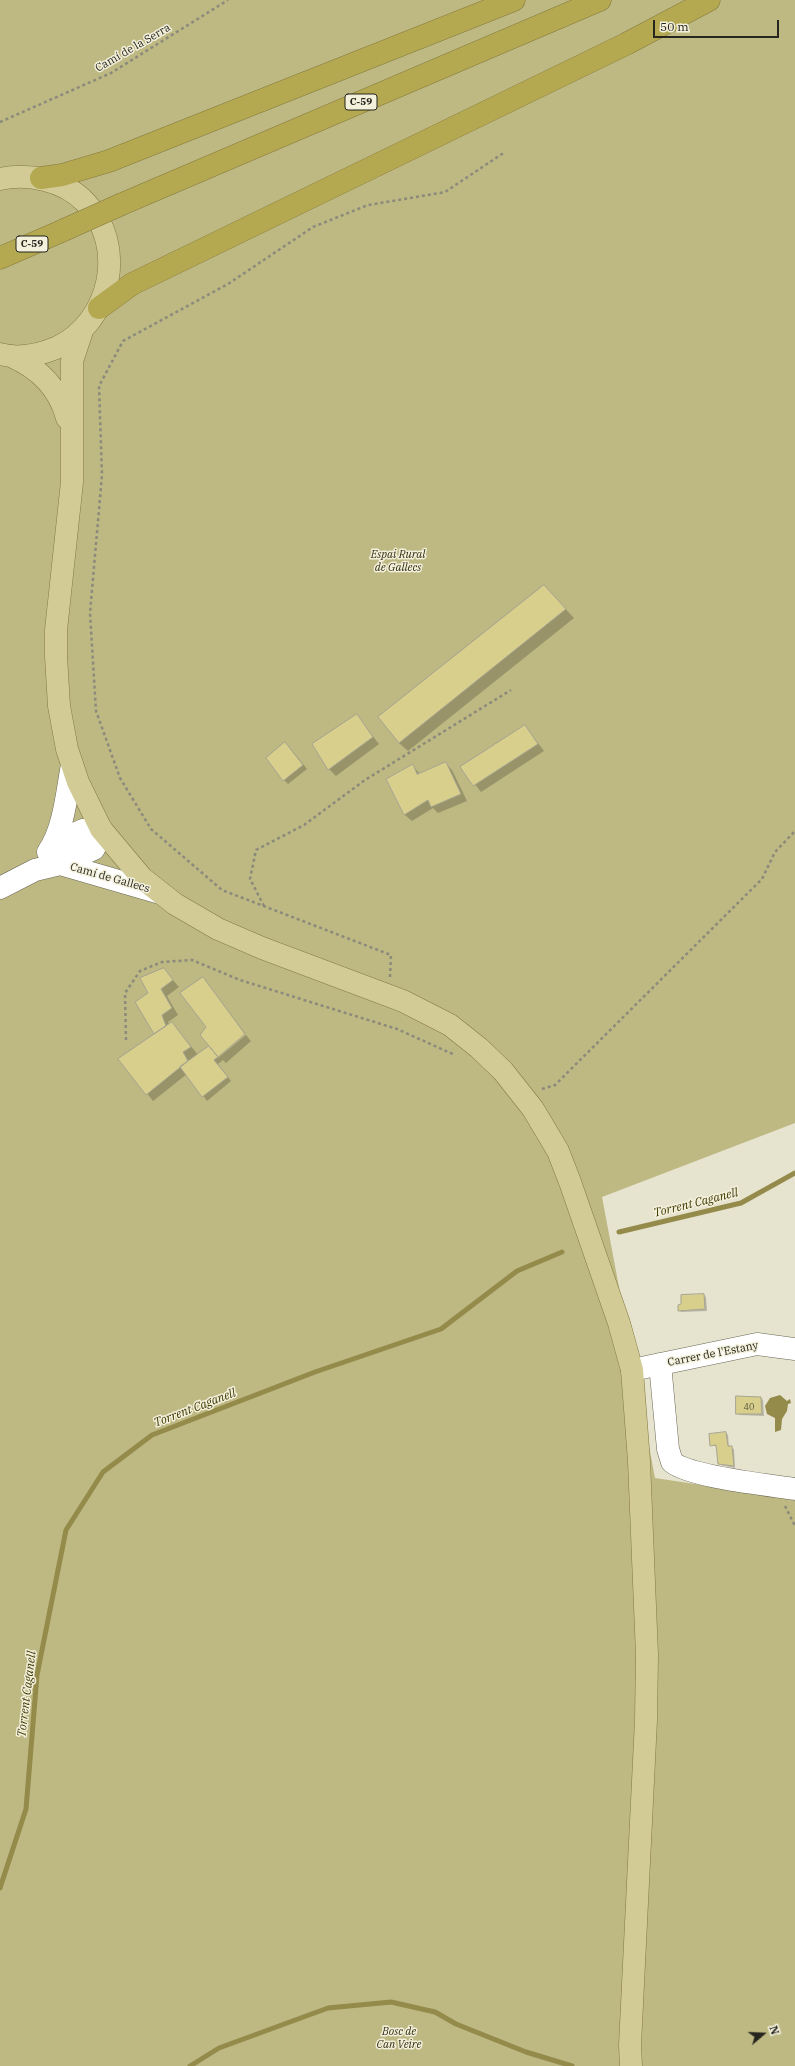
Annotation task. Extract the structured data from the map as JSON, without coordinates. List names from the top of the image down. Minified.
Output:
{"streets":{"highway":["C-59"],"street":["Camí de Gallecs","Carrer de l'Estany"],"path":["Camí de la Serra"]},"water":["Torrent Caganell"],"parks":["Espai Rural de Gallecs","Bosc de Can Veire"],"house_numbers":["40"],"scale_bar":"50 m","north":"right"}
